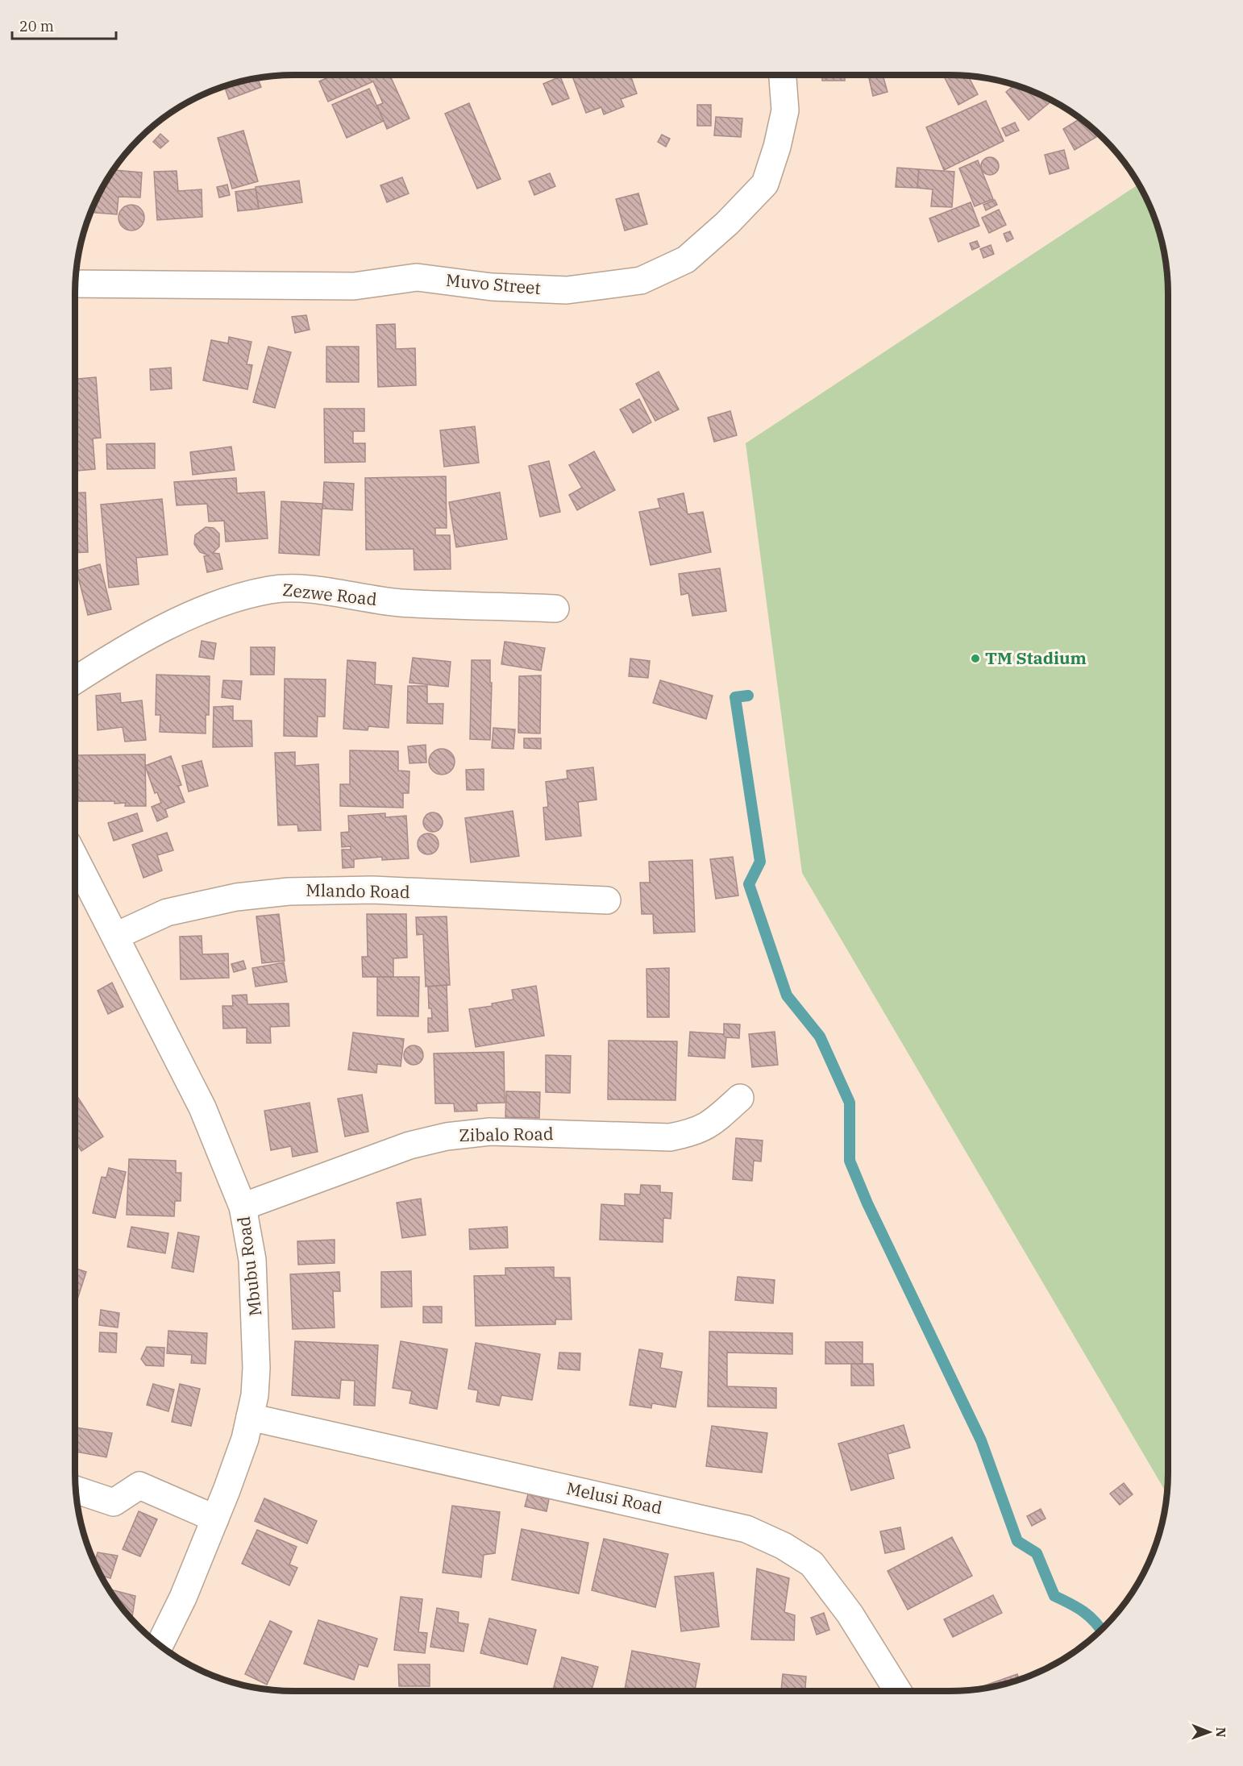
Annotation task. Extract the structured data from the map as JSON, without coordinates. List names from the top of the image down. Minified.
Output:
{"streets":{"street":["Muvo Street","Zezwe Road","Mlando Road","Zibalo Road","Mbubu Road","Melusi Road"]},"crossings":[["Mlando Road","Mbubu Road"],["Zibalo Road","Mbubu Road"],["Mbubu Road","Melusi Road"]],"places":["TM Stadium"],"scale_bar":"20 m","north":"right"}
